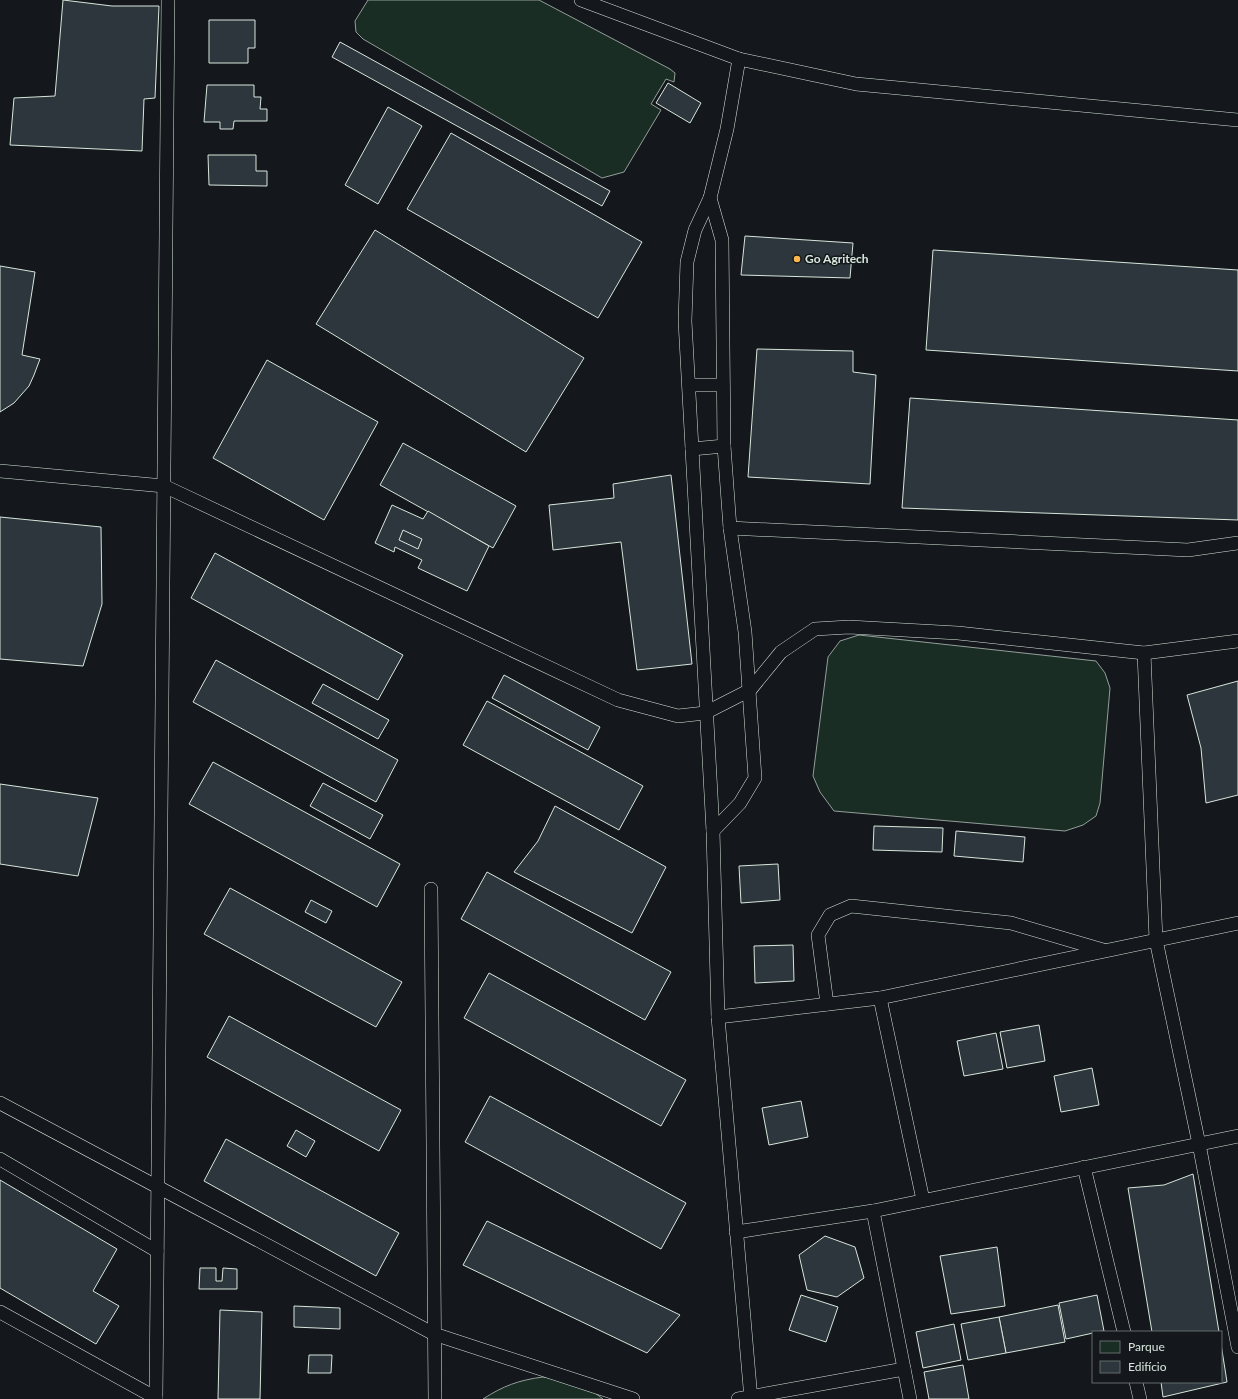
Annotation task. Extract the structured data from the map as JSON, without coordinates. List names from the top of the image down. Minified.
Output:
{"places":["Go Agritech"],"legend":["Parque","Edifício"]}
